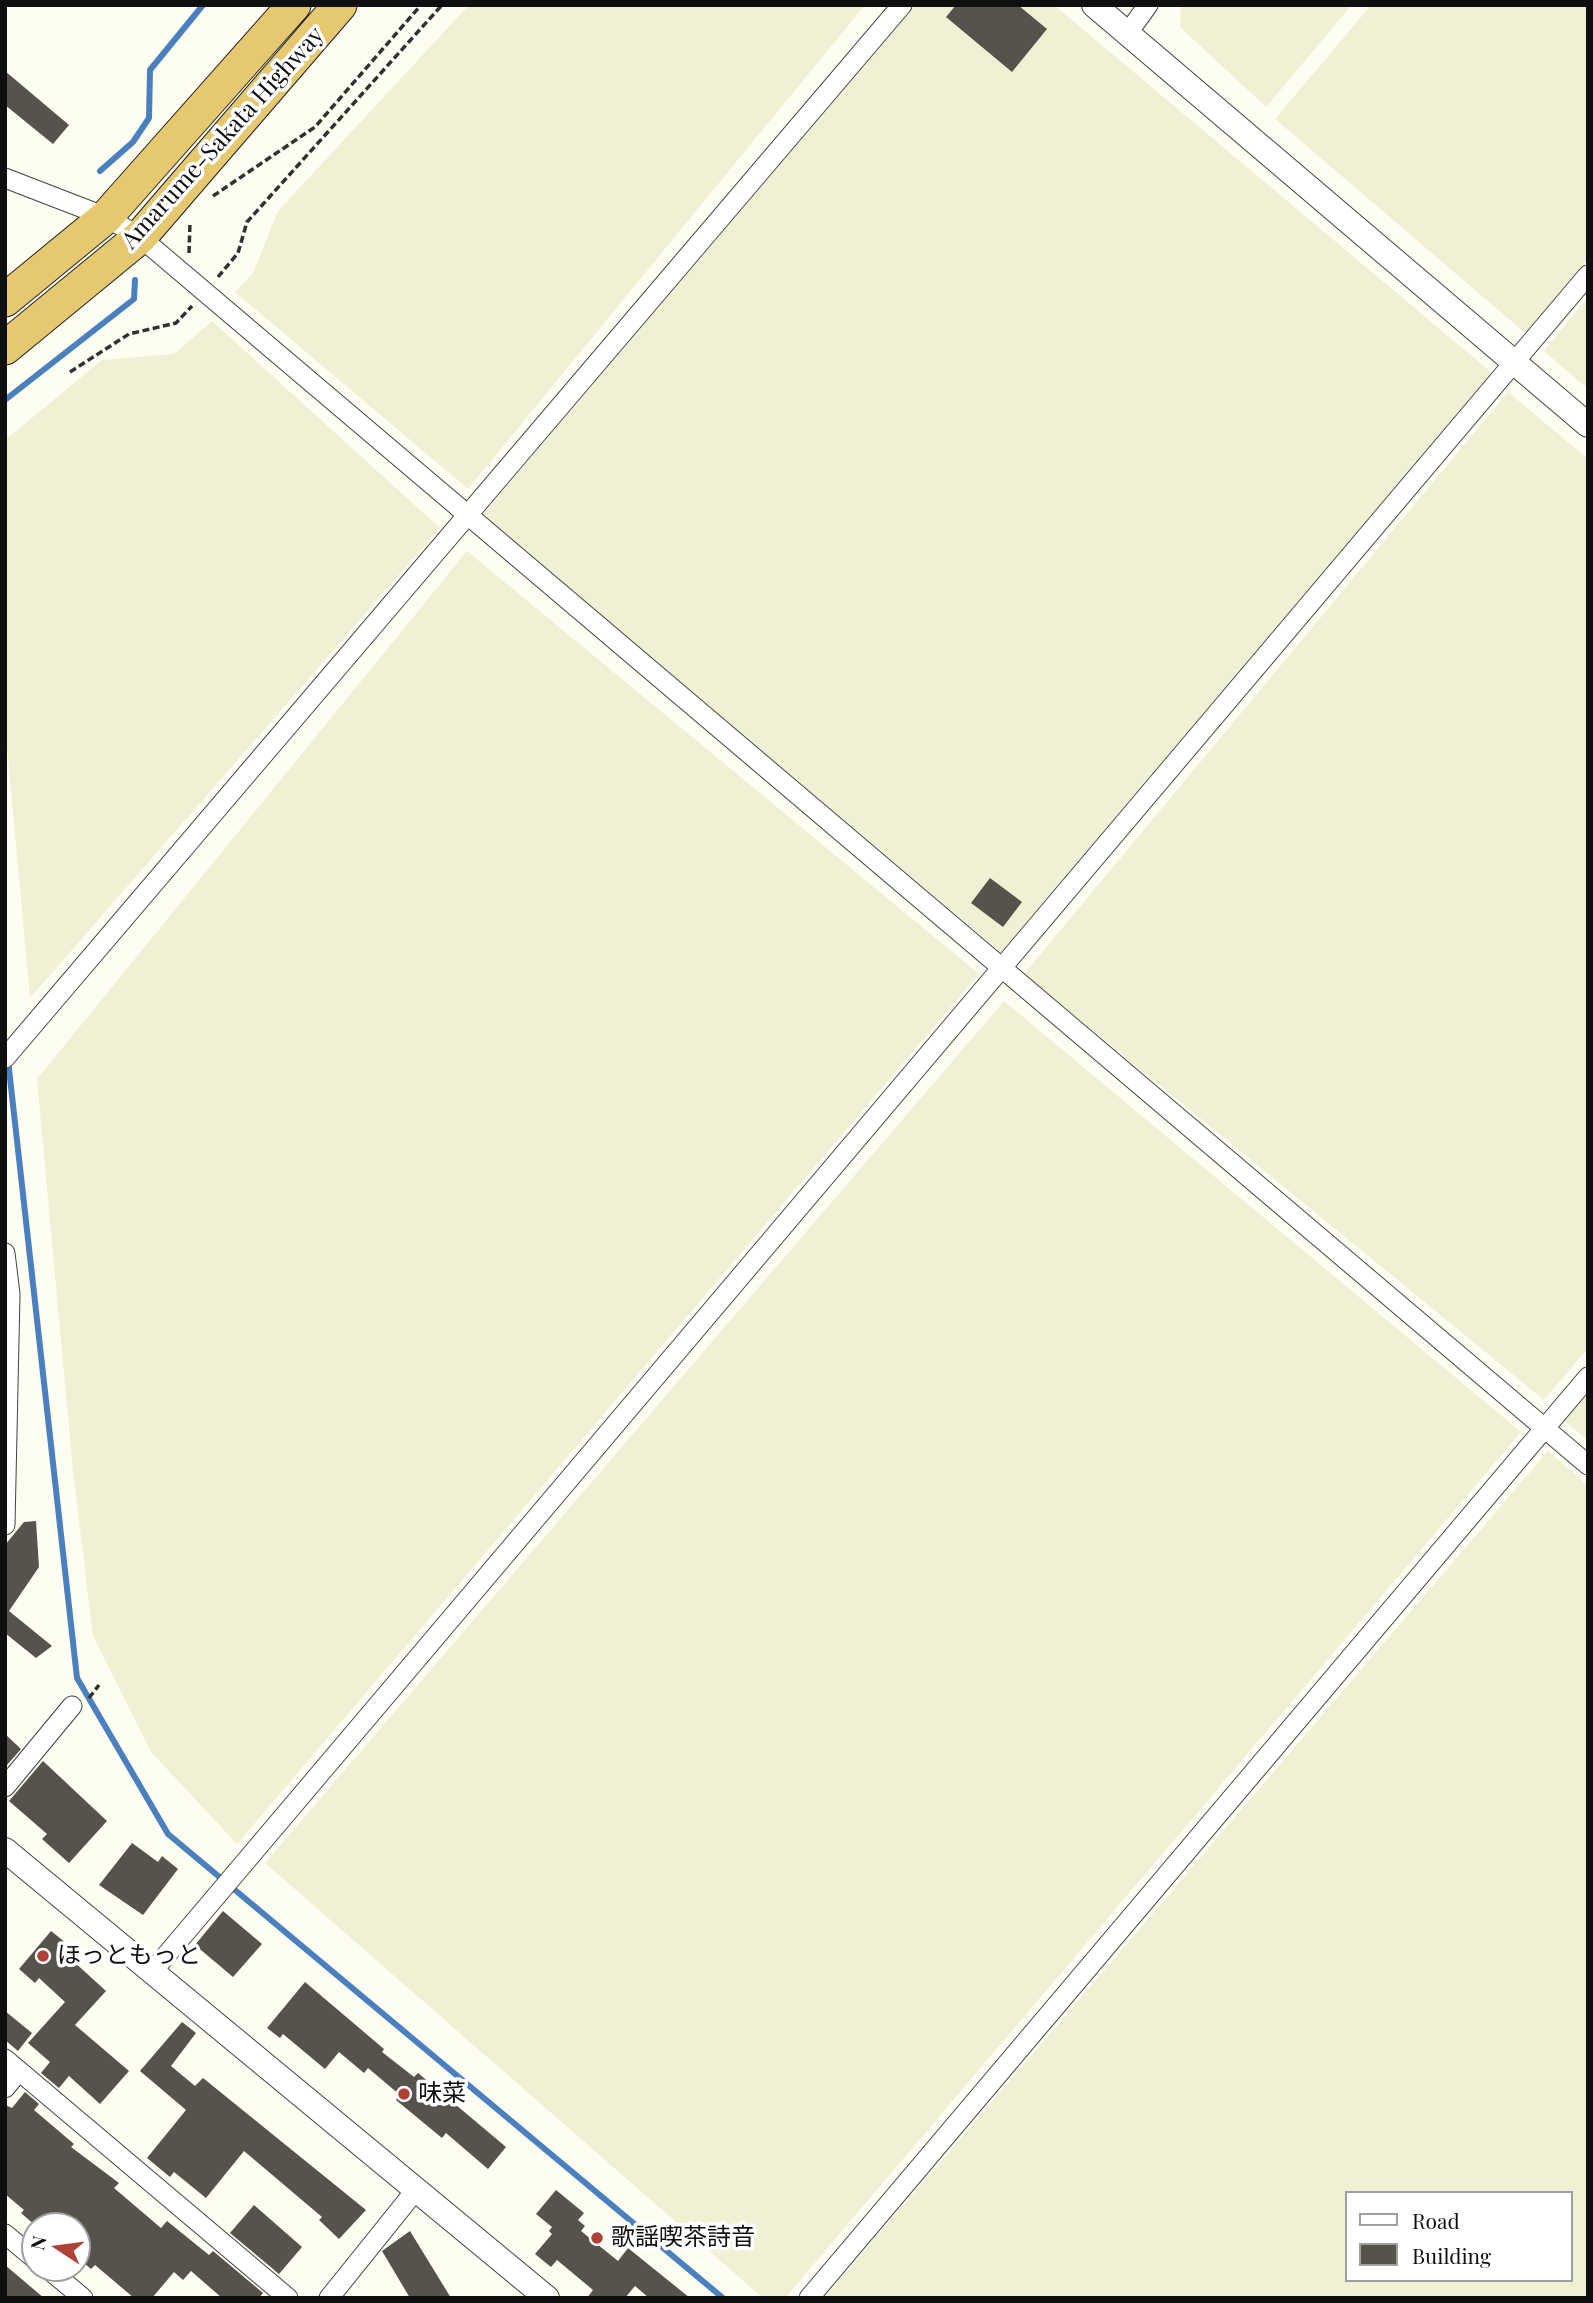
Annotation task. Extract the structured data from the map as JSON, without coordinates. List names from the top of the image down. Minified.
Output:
{"streets":{"highway":["Amarume-Sakata Highway"]},"places":["ほっともっと","味菜","歌謡喫茶詩音"],"legend":["Road","Building"],"north":"left"}
